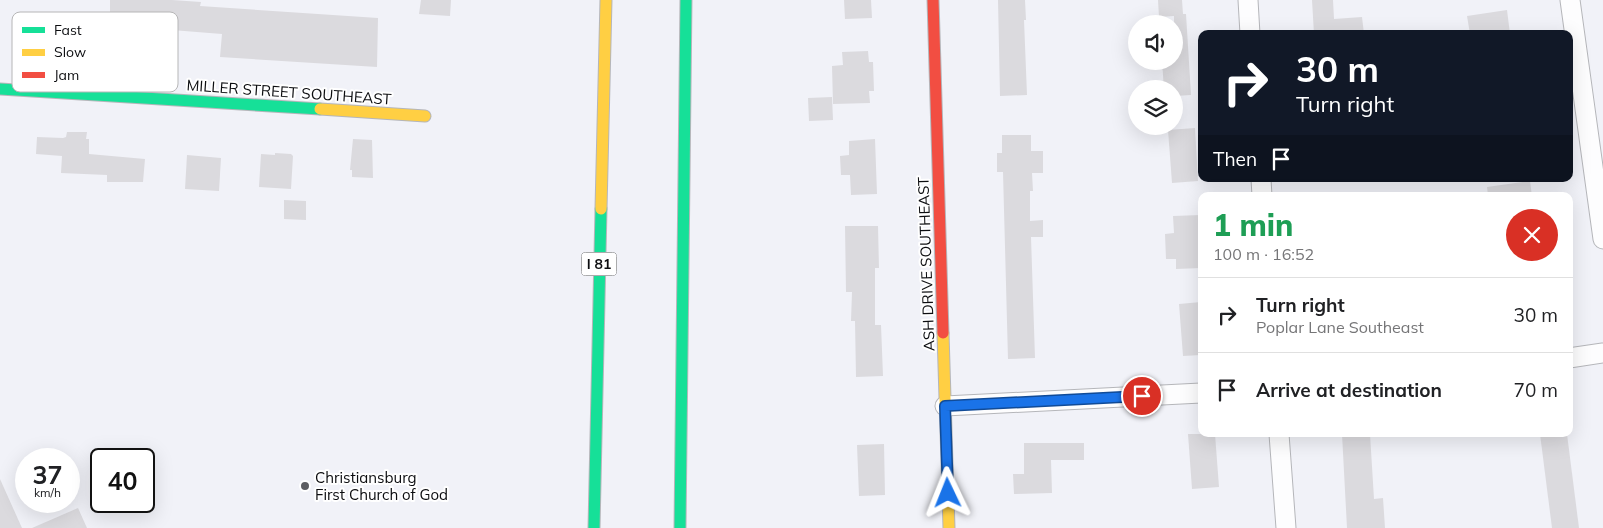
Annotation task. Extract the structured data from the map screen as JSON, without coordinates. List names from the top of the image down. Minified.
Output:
{"streets":{"main road":["MILLER STREET SOUTHEAST","I 81","ASH DRIVE SOUTHEAST"]},"places":["Christiansburg First Church of God"],"legend":["Fast","Slow","Jam"],"page":{"turn":["30 m","Turn right"],"then":"Then","heading":["1 min","100 m · 16:52"],"list":[{"name":"Turn right","note":"Poplar Lane Southeast","value":"30 m"},{"name":"Arrive at destination","value":"70 m"}],"speed":"37 km/h","limit":"40"}}
